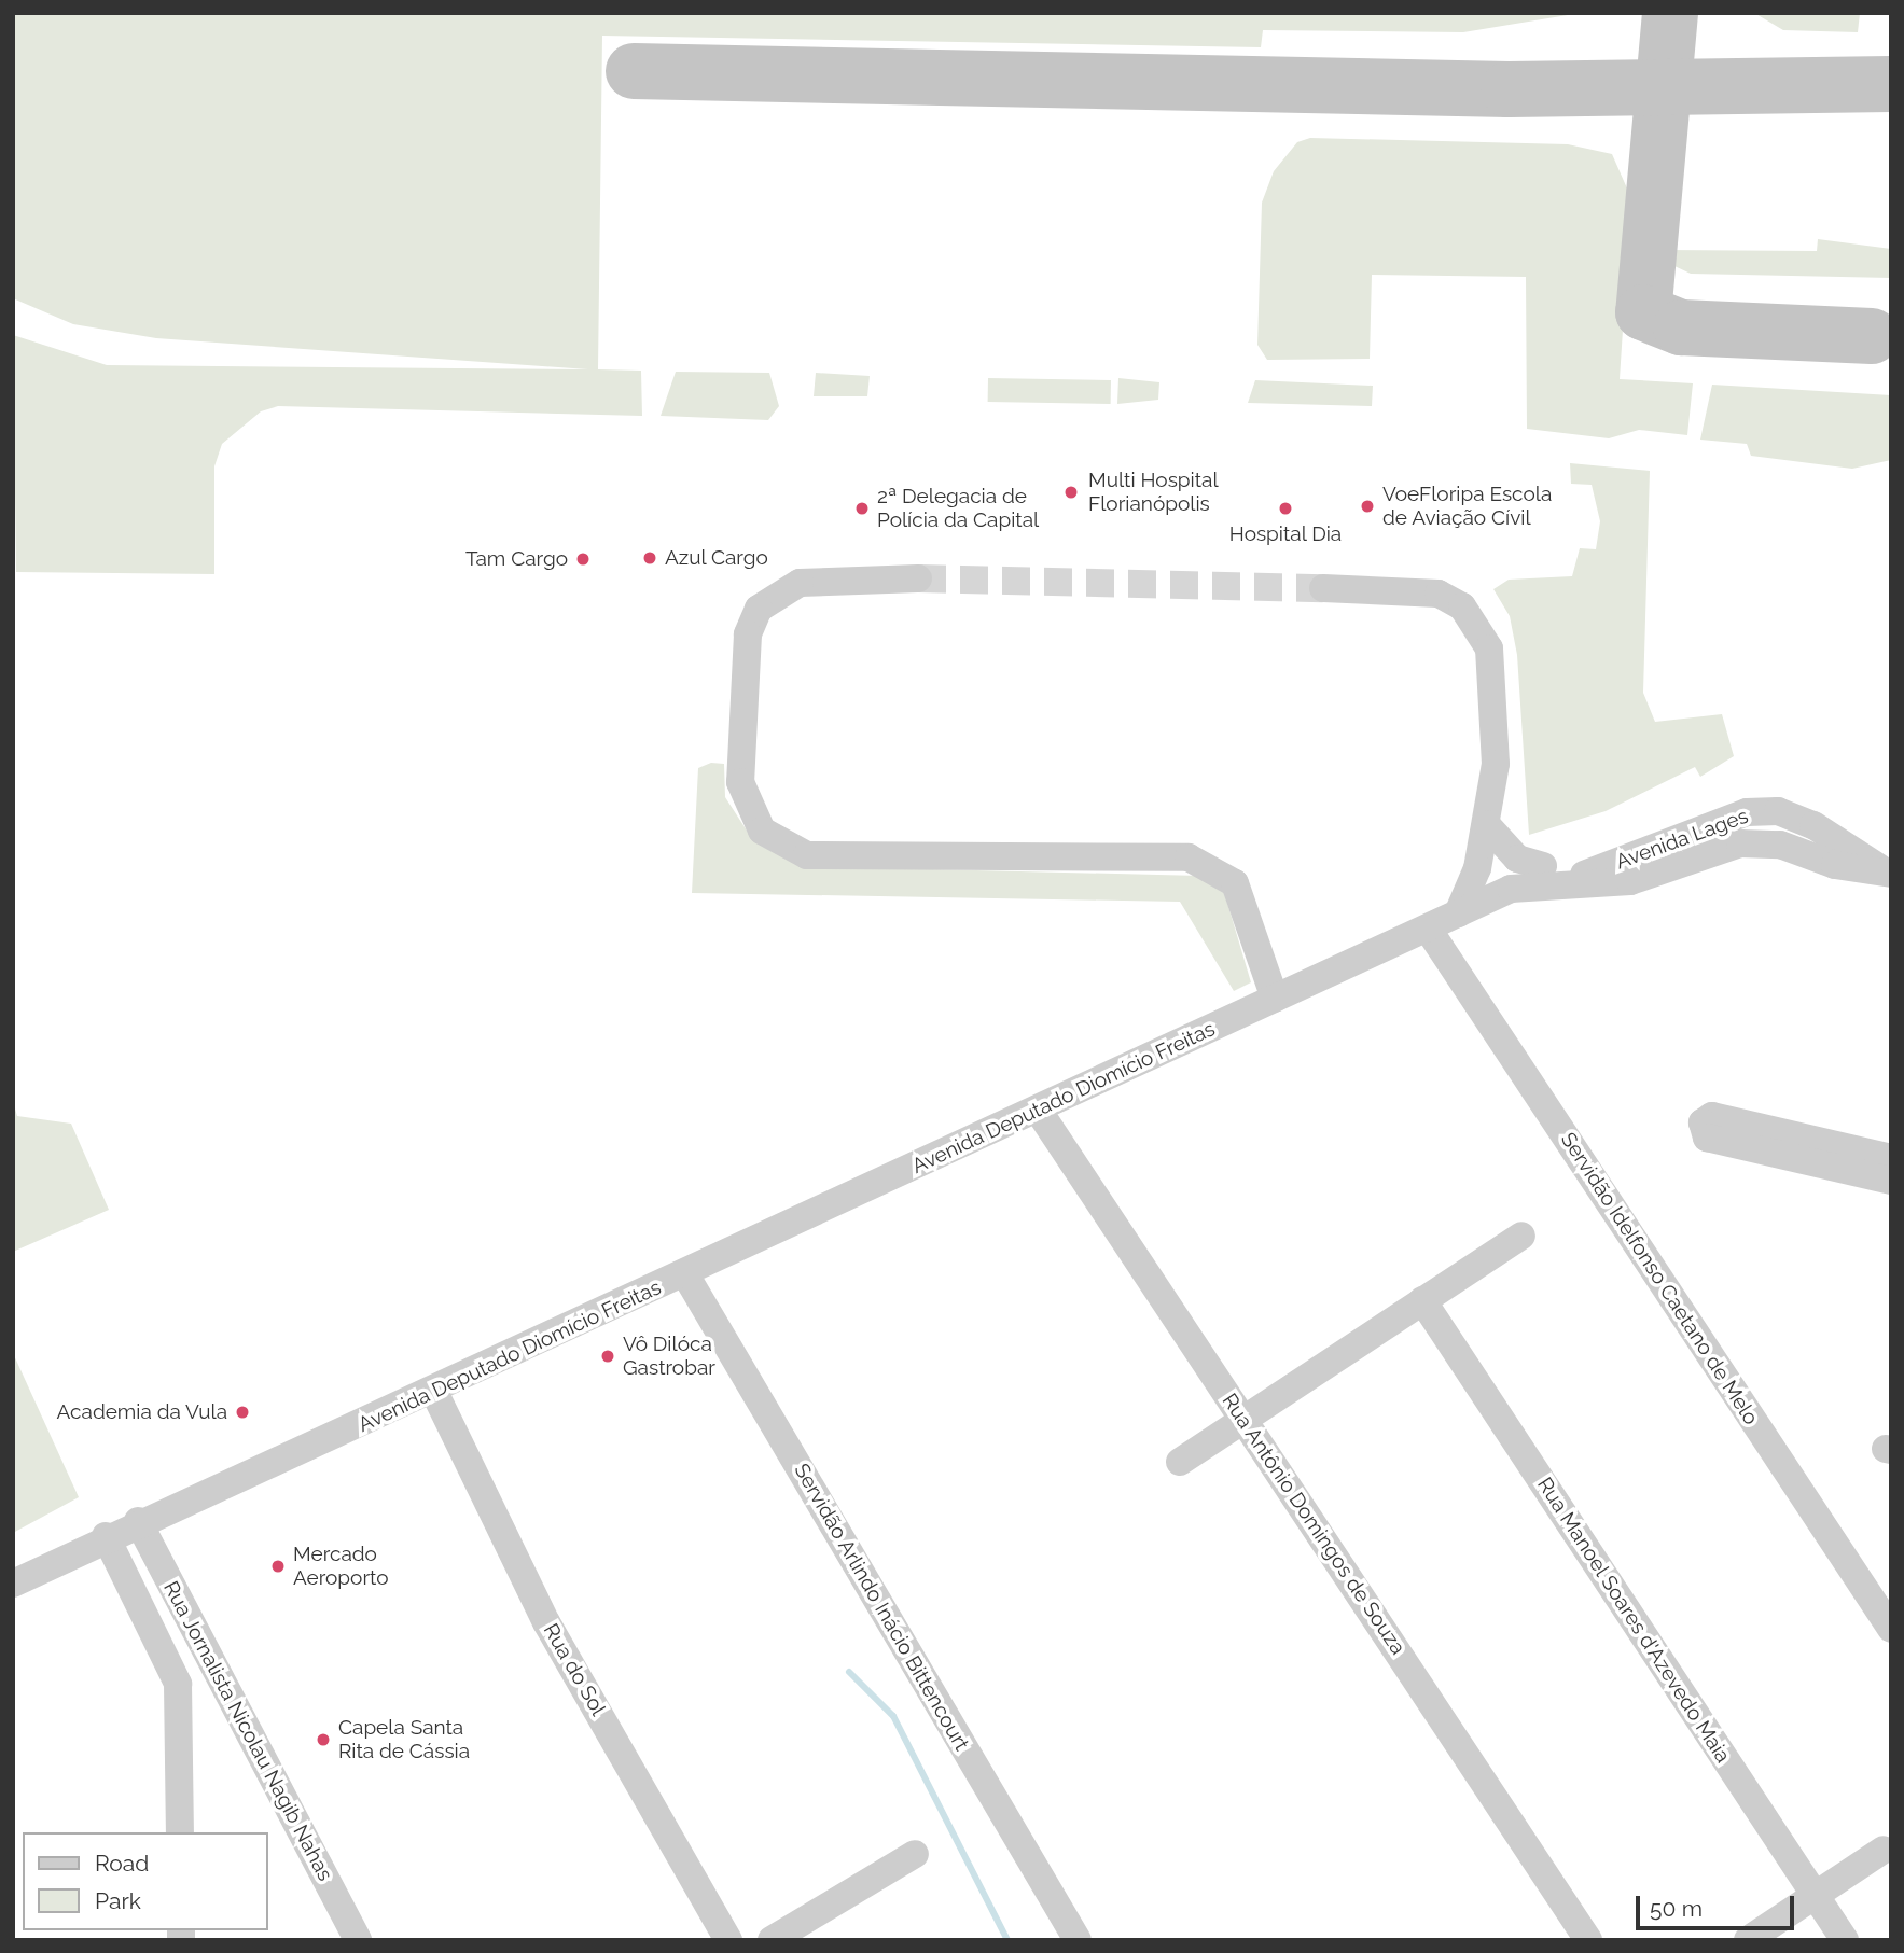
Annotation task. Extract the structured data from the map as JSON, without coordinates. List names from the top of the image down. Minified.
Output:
{"streets":{"street":["Avenida Lages","Avenida Deputado Diomício Freitas","Servidão Idelfonso Caetano de Melo","Rua Antônio Domingos de Souza","Servidão Arlindo Inácio Bittencourt","Rua Manoel Soares d'Azevedo Maia","Rua do Sol","Rua Jornalista Nicolau Nagib Nahas"]},"crossings":[["Avenida Lages","Avenida Deputado Diomício Freitas"],["Avenida Deputado Diomício Freitas","Servidão Idelfonso Caetano de Melo"],["Avenida Deputado Diomício Freitas","Rua Antônio Domingos de Souza"],["Avenida Deputado Diomício Freitas","Servidão Arlindo Inácio Bittencourt"],["Avenida Deputado Diomício Freitas","Rua do Sol"],["Avenida Deputado Diomício Freitas","Rua Jornalista Nicolau Nagib Nahas"]],"places":["Multi Hospital Florianópolis","VoeFloripa Escola de Aviação Cívil","2ª Delegacia de Polícia da Capital","Hospital Dia","Azul Cargo","Tam Cargo","Vô Dilóca Gastrobar","Academia da Vula","Mercado Aeroporto","Capela Santa Rita de Cássia"],"legend":["Road","Park"],"scale_bar":"50 m"}
